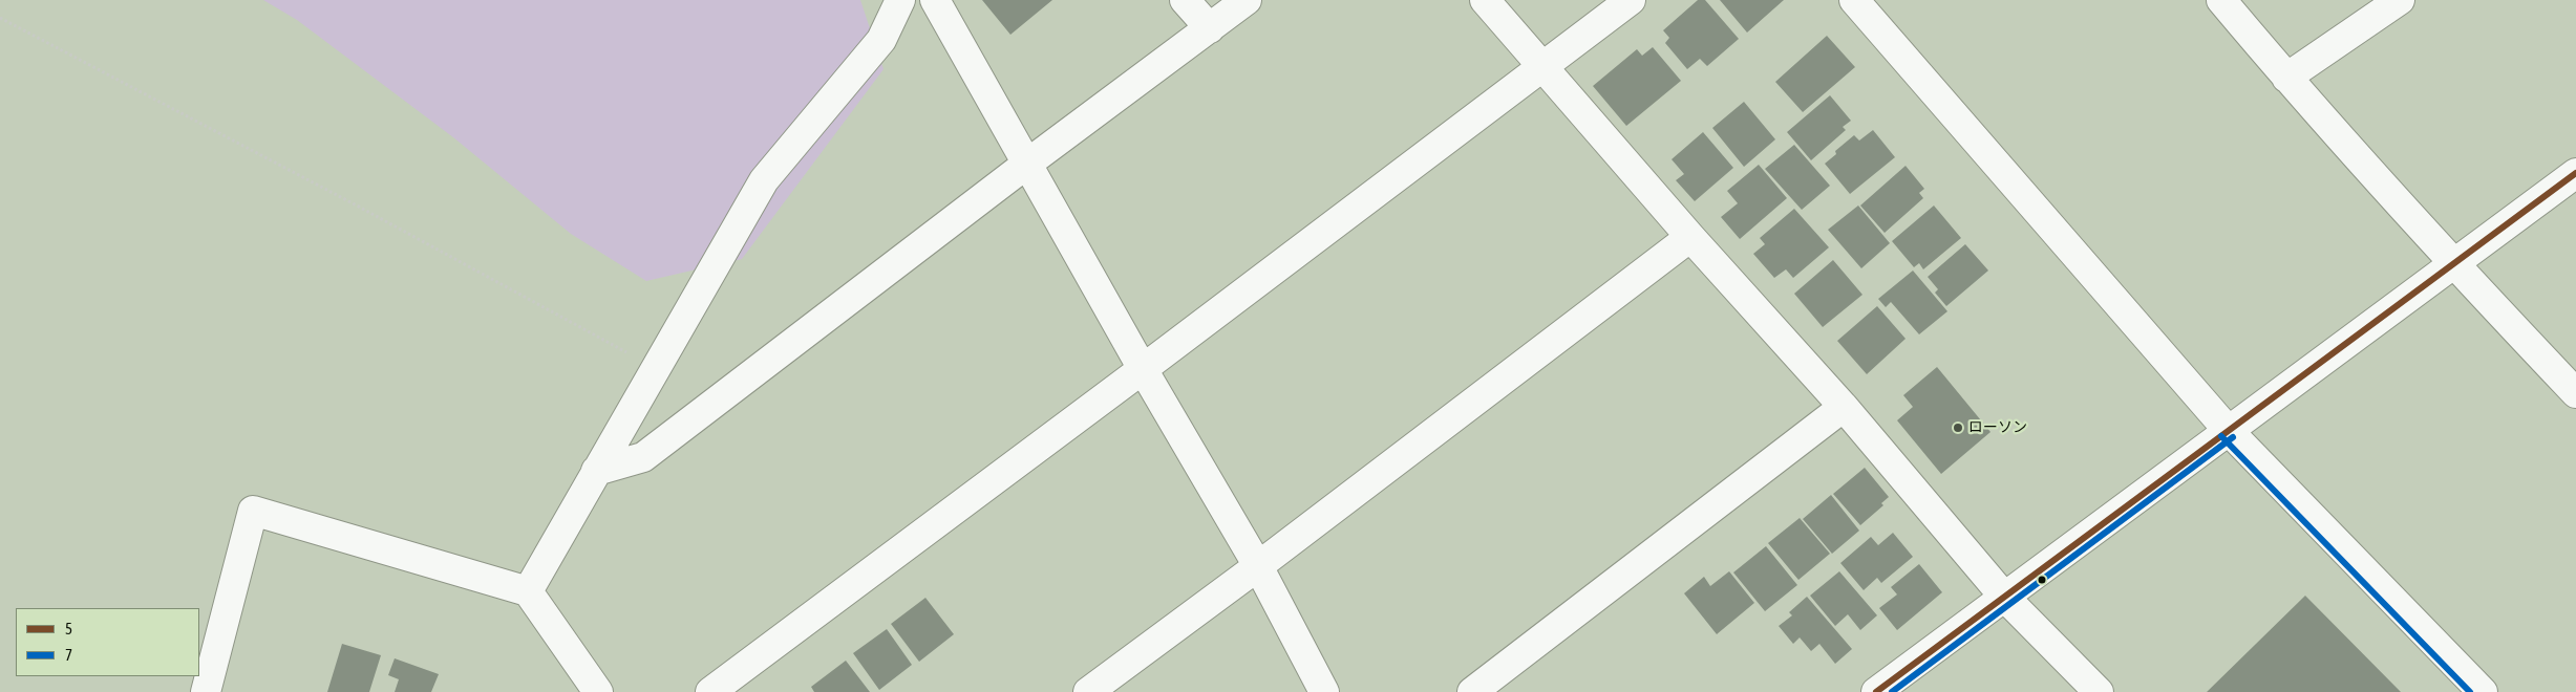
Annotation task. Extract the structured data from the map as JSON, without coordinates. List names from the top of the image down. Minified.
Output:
{"places":["ローソン"],"lines":["transit line 5","transit line 7"],"legend":["5","7"]}
